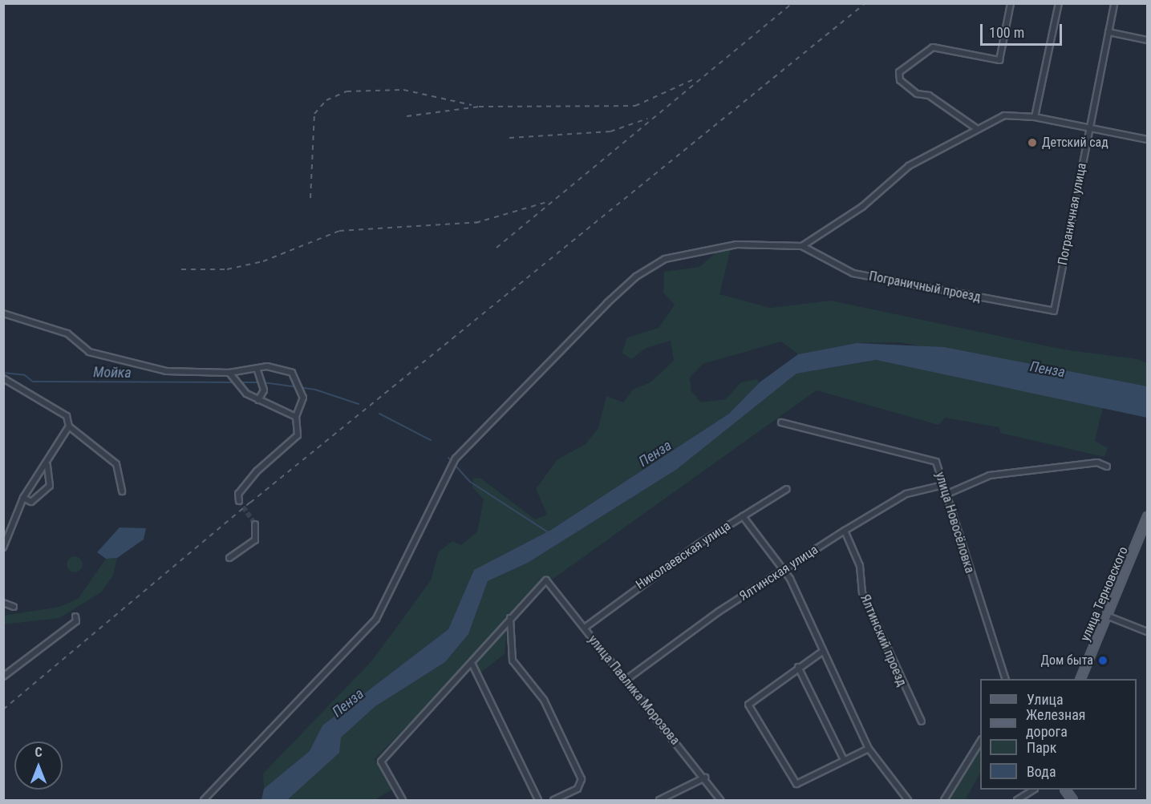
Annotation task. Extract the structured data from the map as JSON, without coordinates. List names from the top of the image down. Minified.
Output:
{"streets":{"main road":["улица Терновского"],"street":["Пограничная улица","Пограничный проезд","улица Новосёловка","Николаевская улица","Ялтинская улица","Ялтинский проезд","улица Павлика Морозова"]},"crossings":[["Пограничная улица","Пограничный проезд"],["улица Новосёловка","Ялтинская улица"],["Николаевская улица","улица Павлика Морозова"],["Ялтинская улица","Ялтинский проезд"],["Ялтинская улица","улица Павлика Морозова"]],"water":["Пенза","Мойка"],"places":["Детский сад","Дом быта"],"legend":["Улица","Железная дорога","Парк","Вода"],"scale_bar":"100 m","north":"top"}
